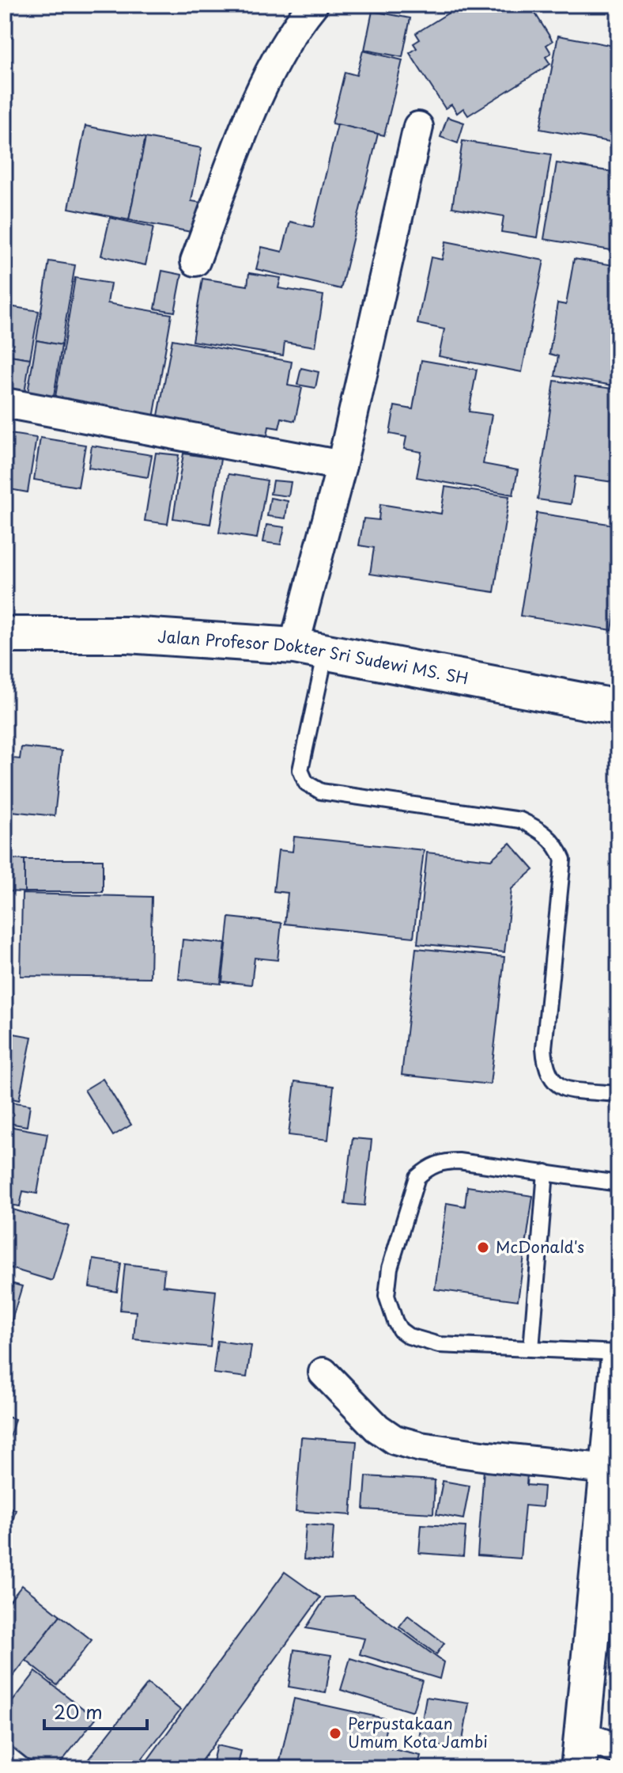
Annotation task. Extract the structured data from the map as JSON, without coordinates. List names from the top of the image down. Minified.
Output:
{"streets":{"main road":["Jalan Profesor Dokter Sri Sudewi MS. SH"]},"places":["McDonald's","Perpustakaan Umum Kota Jambi"],"scale_bar":"20 m"}
